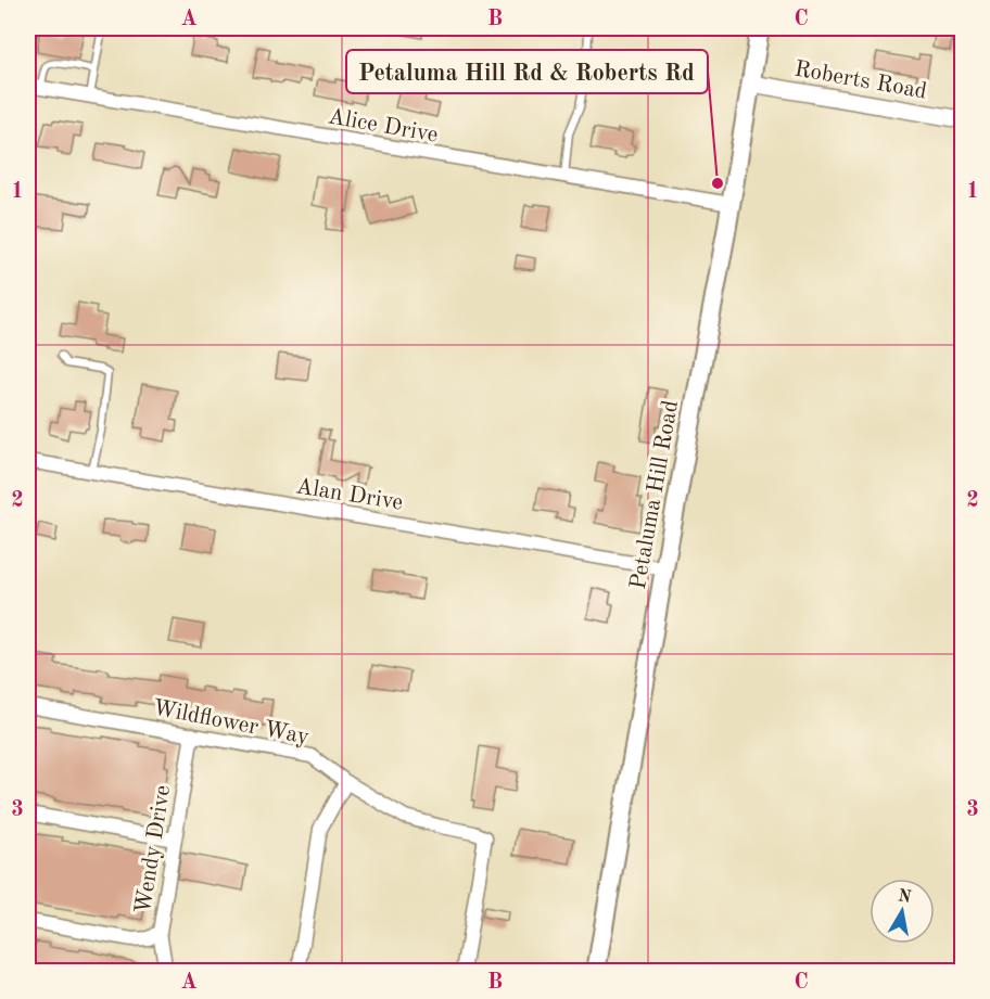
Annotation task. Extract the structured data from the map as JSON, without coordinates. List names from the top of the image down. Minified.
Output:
{"streets":{"main road":["Petaluma Hill Road"],"street":["Roberts Road","Alice Drive","Alan Drive","Wildflower Way","Wendy Drive"]},"crossings":[["Roberts Road","Petaluma Hill Road"],["Alice Drive","Petaluma Hill Road"],["Alan Drive","Petaluma Hill Road"],["Wildflower Way","Wendy Drive"]],"places":["Petaluma Hill Rd & Roberts Rd"],"north":"top","grid":{"columns":["A","B","C"],"rows":["1","2","3"]}}
